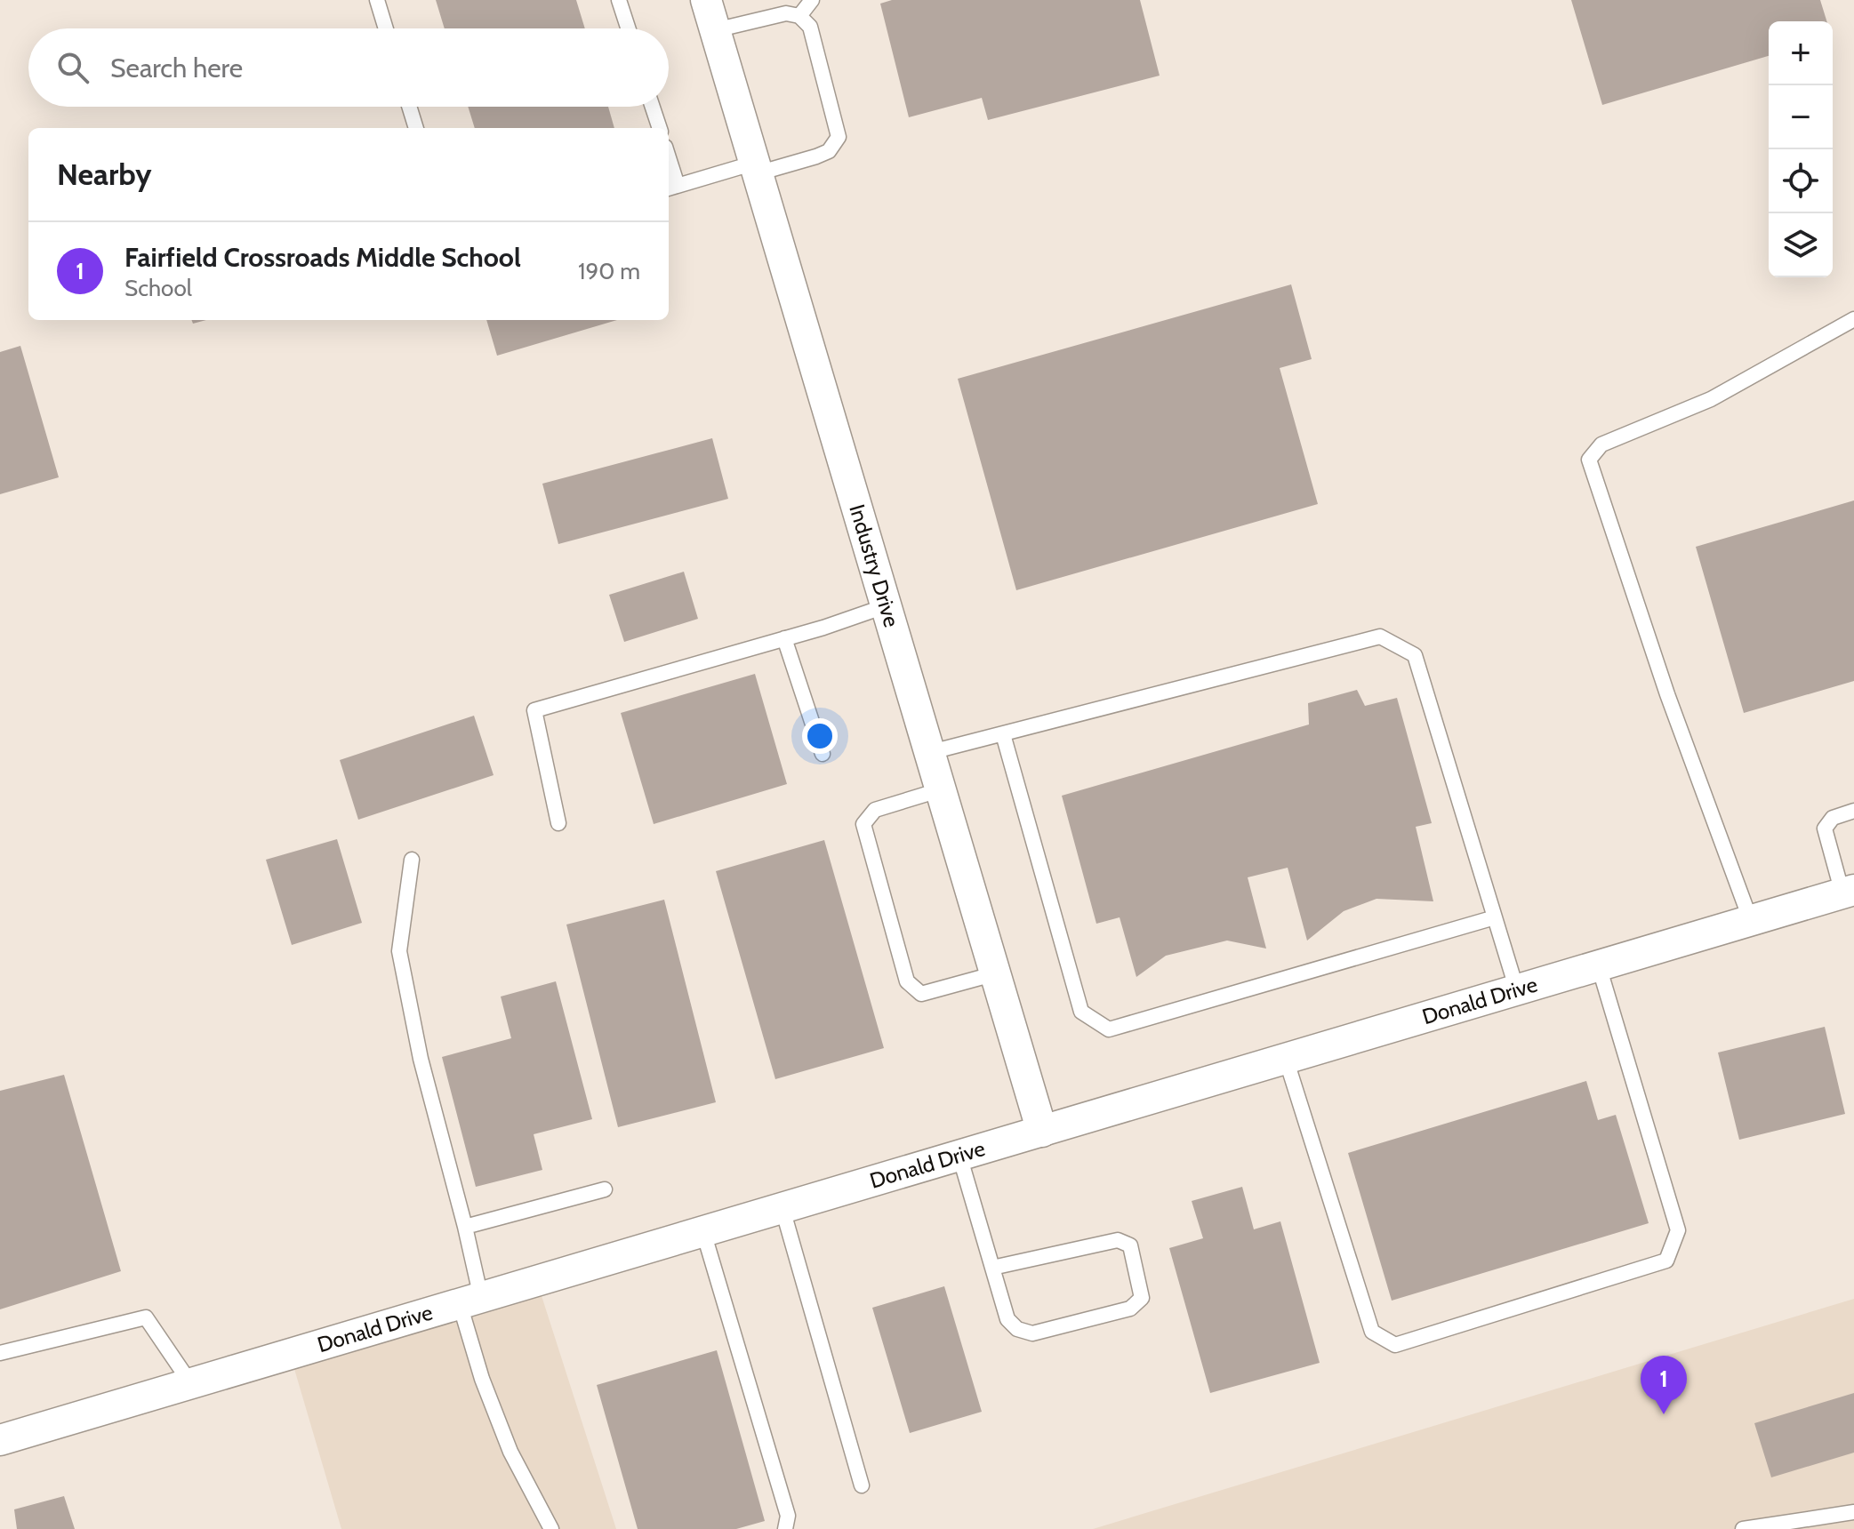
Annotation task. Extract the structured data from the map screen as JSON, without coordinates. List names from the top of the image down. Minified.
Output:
{"streets":{"street":["Industry Drive","Donald Drive"]},"crossings":[["Industry Drive","Donald Drive"]],"page":{"map_buttons":["+","−"],"search":"Search here","heading":"Nearby","list":[{"mark":"1","name":"Fairfield Crossroads Middle School","note":"School","value":"190 m"}],"pins":"1"}}
